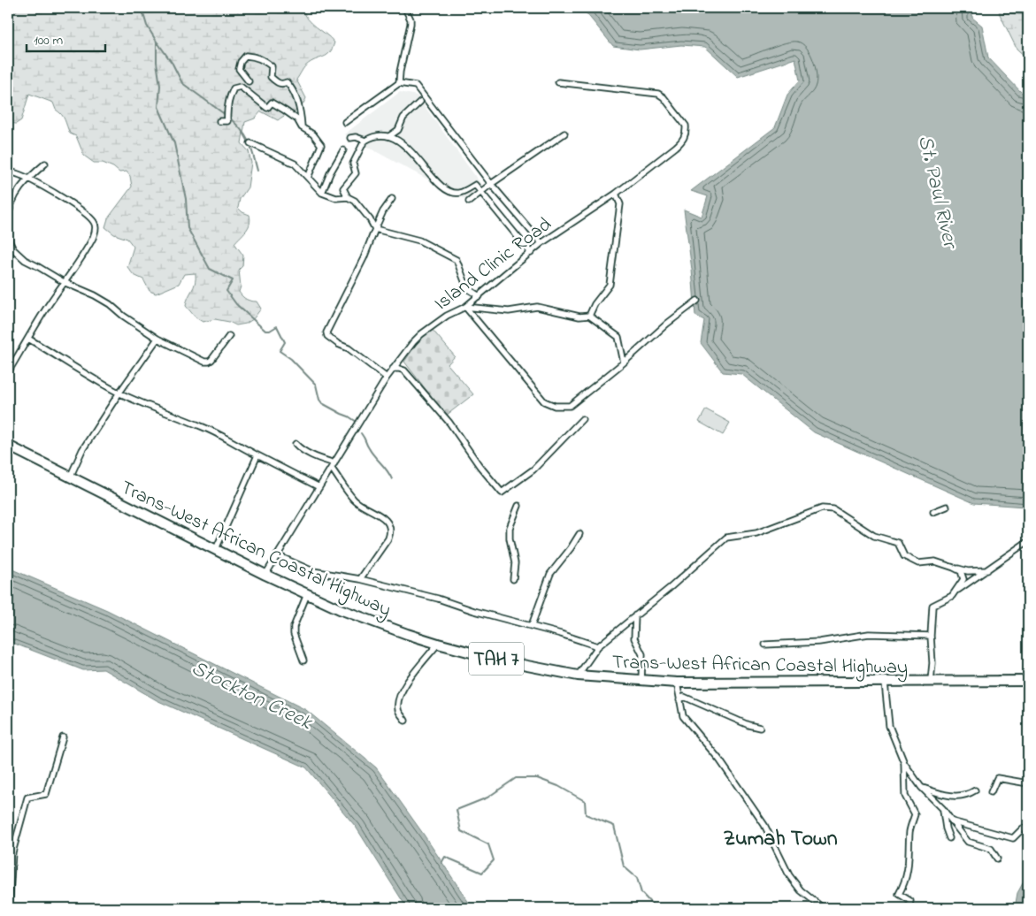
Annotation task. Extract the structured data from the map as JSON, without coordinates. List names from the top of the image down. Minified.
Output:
{"streets":{"highway":["Trans-West African Coastal Highway","TAH 7"],"street":["Island Clinic Road"]},"crossings":[["Island Clinic Road","Trans-West African Coastal Highway"]],"districts":["Zumah Town"],"water":["St. Paul River","Stockton Creek"],"scale_bar":"100 m"}
